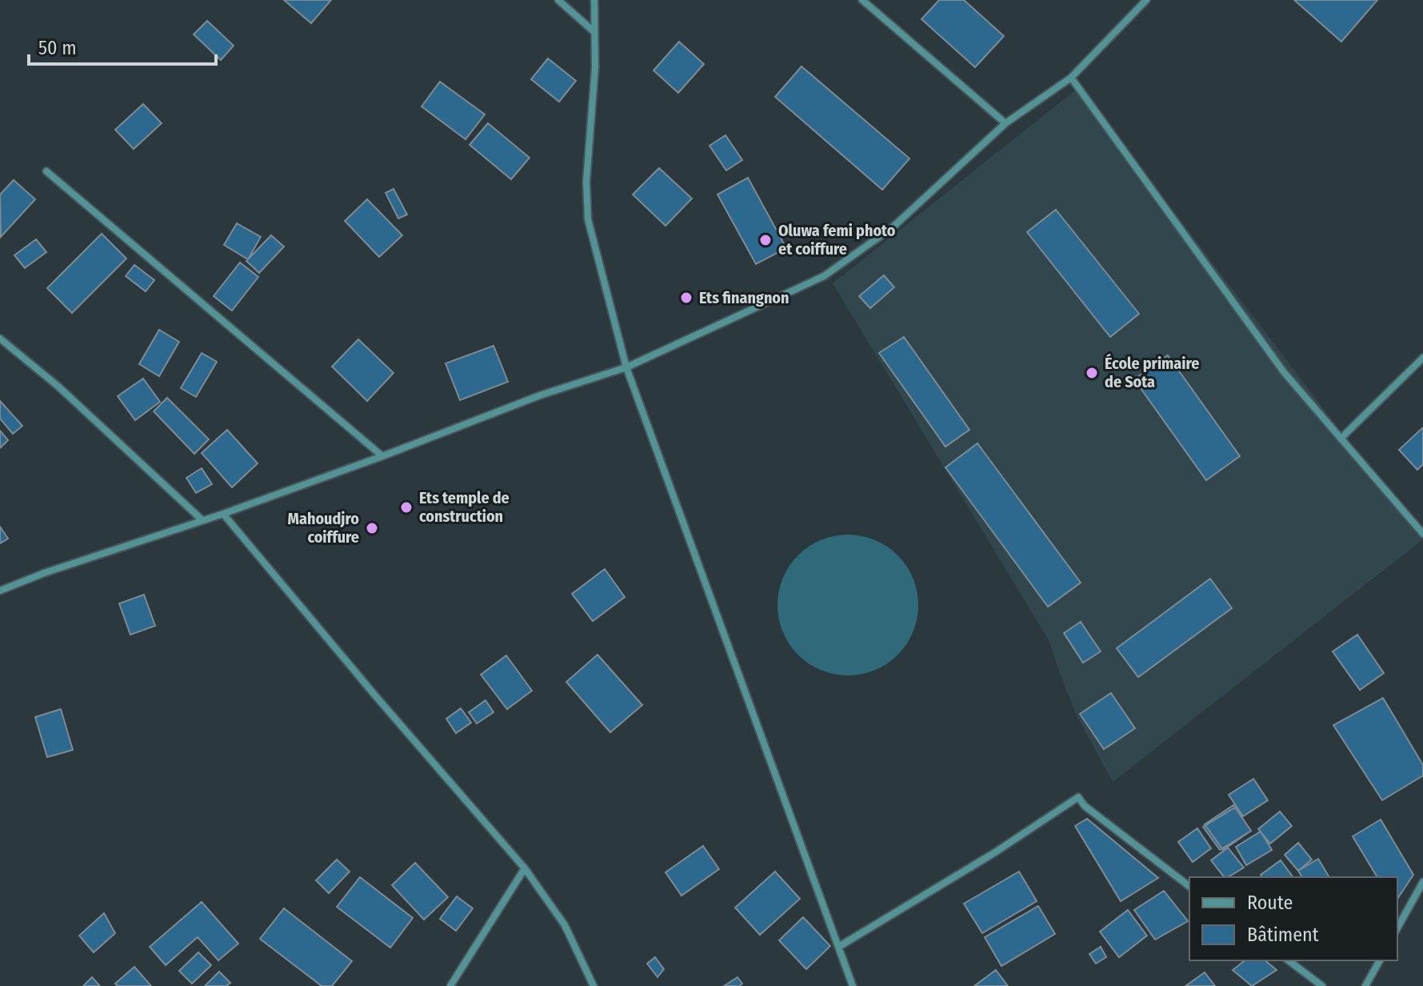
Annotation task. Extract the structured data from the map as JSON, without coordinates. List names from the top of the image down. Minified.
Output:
{"places":["Oluwa femi photo et coiffure","Ets finangnon","École primaire de Sota","Ets temple de construction","Mahoudjro coiffure"],"legend":["Route","Bâtiment"],"scale_bar":"50 m"}
